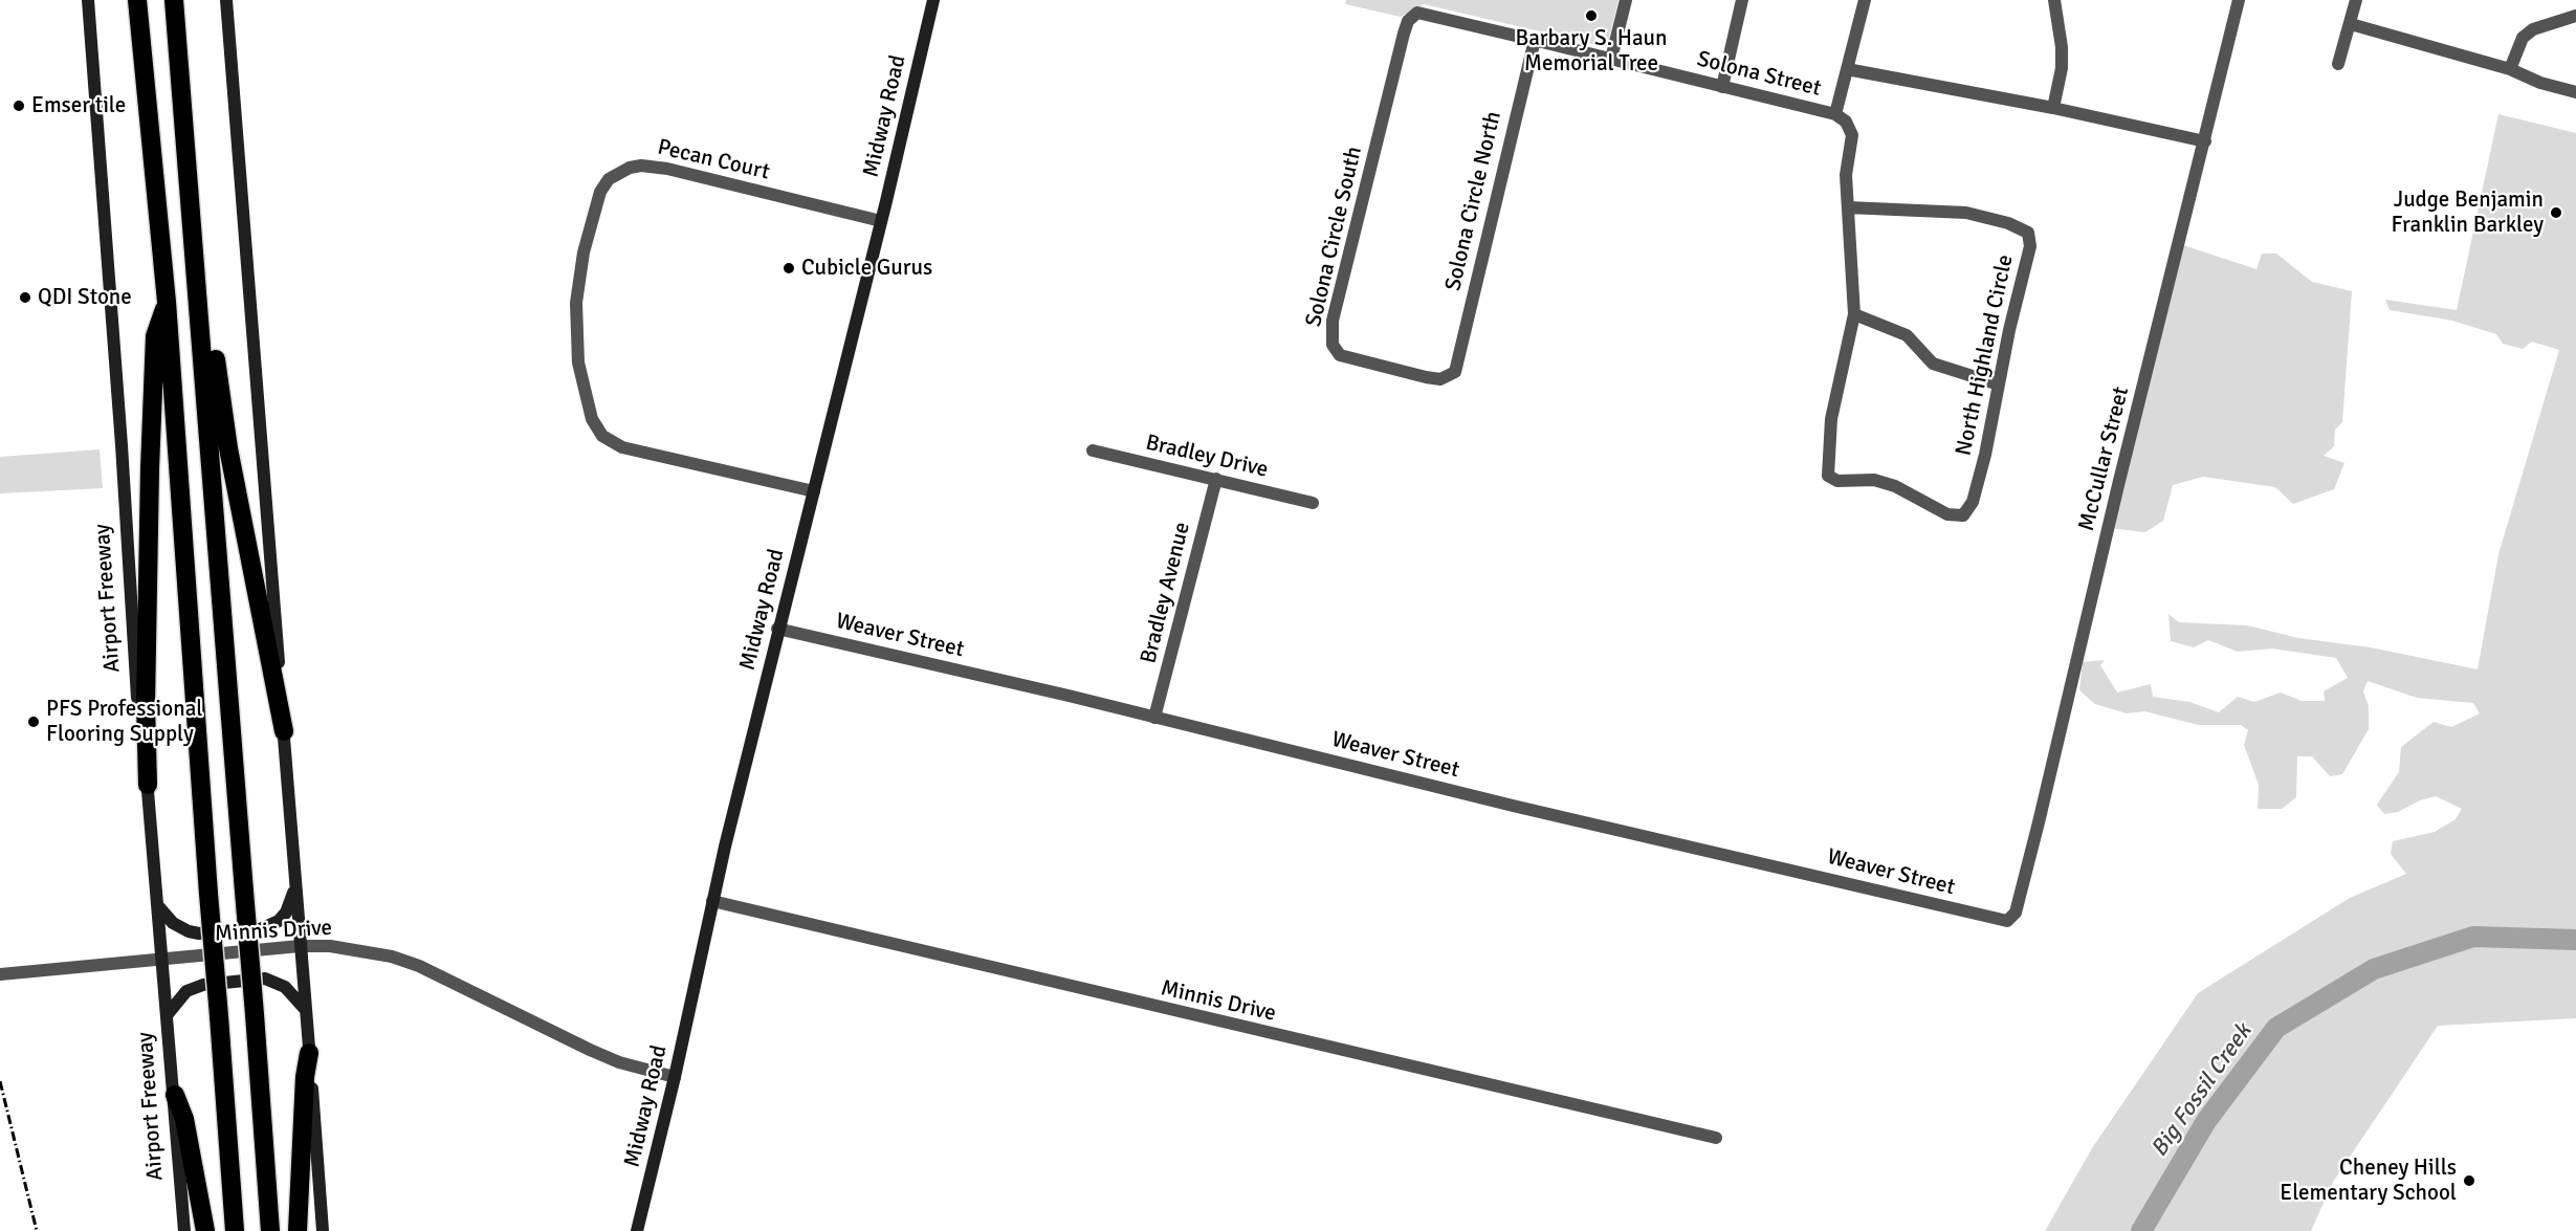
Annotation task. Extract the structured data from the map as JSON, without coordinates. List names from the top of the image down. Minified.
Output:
{"streets":{"main road":["Midway Road","Airport Freeway"],"street":["Solona Street","Pecan Court","Solona Circle North","Solona Circle South","North Highland Circle","Bradley Drive","McCullar Street","Bradley Avenue","Weaver Street","Minnis Drive"]},"crossings":[["Solona Street","Solona Circle North"],["Solona Street","Solona Circle South"],["Solona Street","McCullar Street"],["Midway Road","Pecan Court"],["Midway Road","Weaver Street"],["Midway Road","Minnis Drive"],["Solona Circle North","Solona Circle South"],["Bradley Drive","Bradley Avenue"],["McCullar Street","Weaver Street"],["Bradley Avenue","Weaver Street"],["Airport Freeway","Minnis Drive"]],"water":["Big Fossil Creek"],"places":["Barbary S. Haun Memorial Tree","Emser tile","Judge Benjamin Franklin Barkley","Cubicle Gurus","QDI Stone","PFS Professional Flooring Supply","Cheney Hills Elementary School"]}
